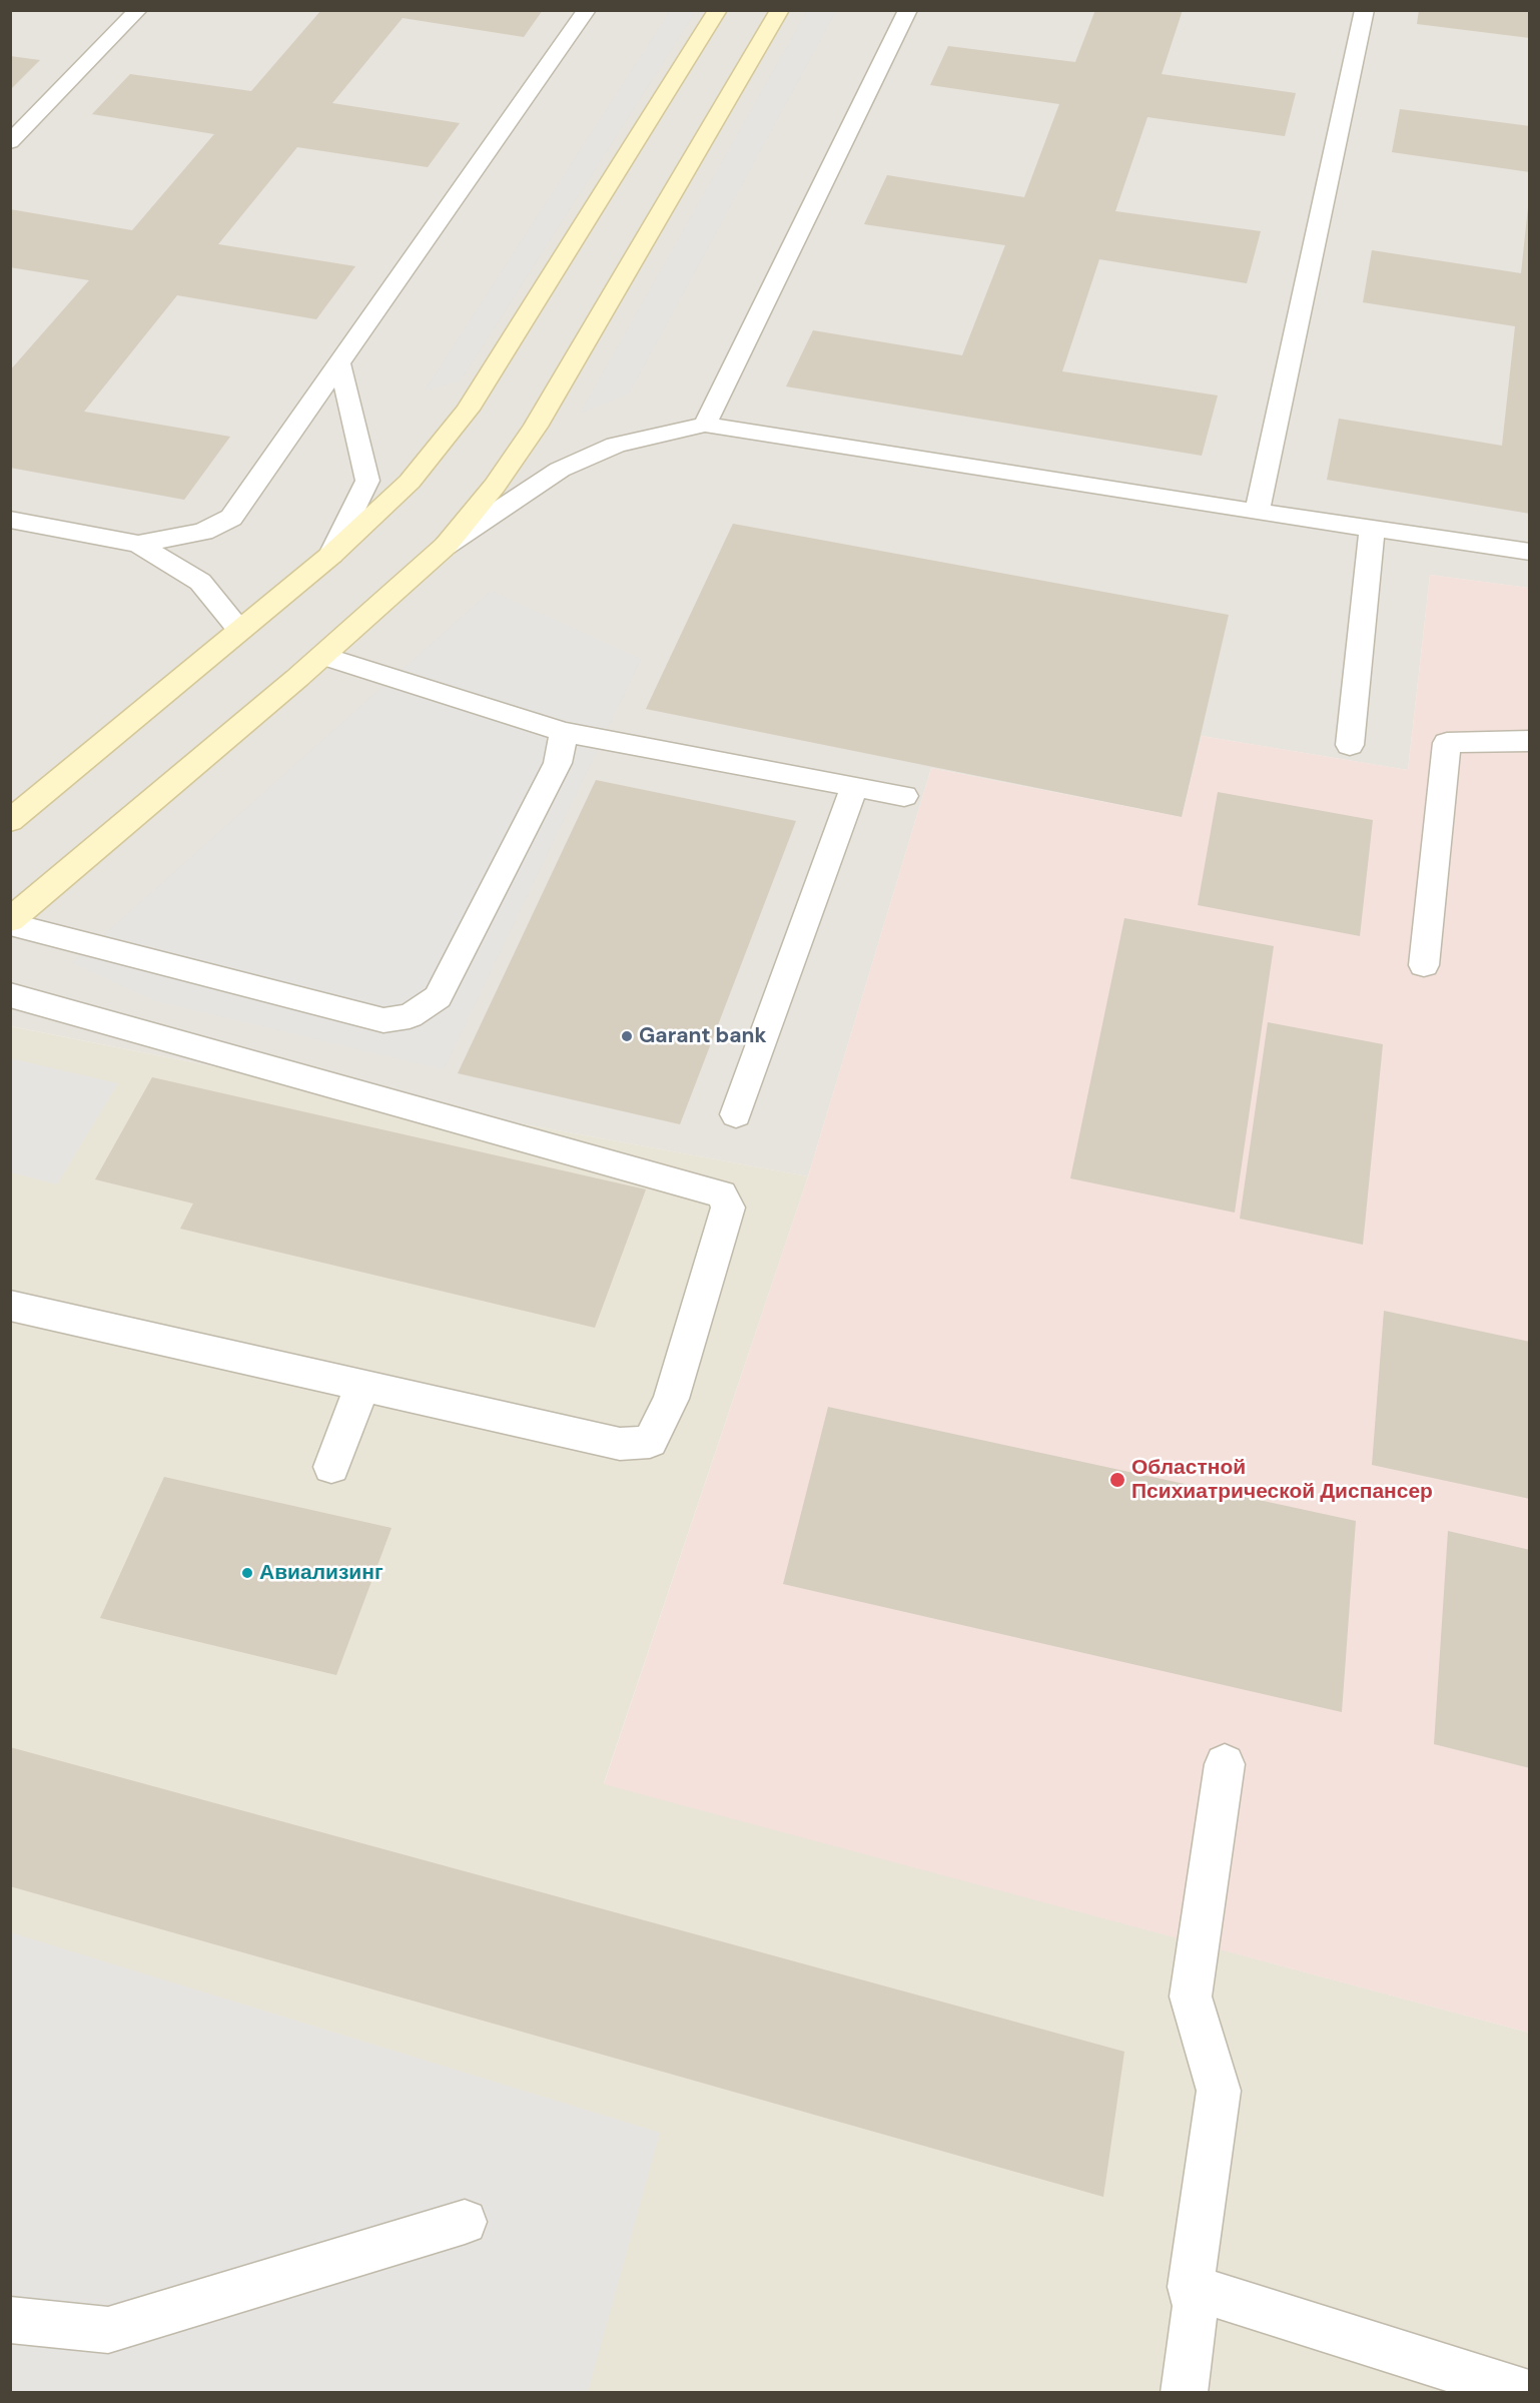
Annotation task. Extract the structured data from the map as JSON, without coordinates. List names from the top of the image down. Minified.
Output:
{"places":["Garant bank","Областной Психиатрической Диспансер","Авиализинг"]}
